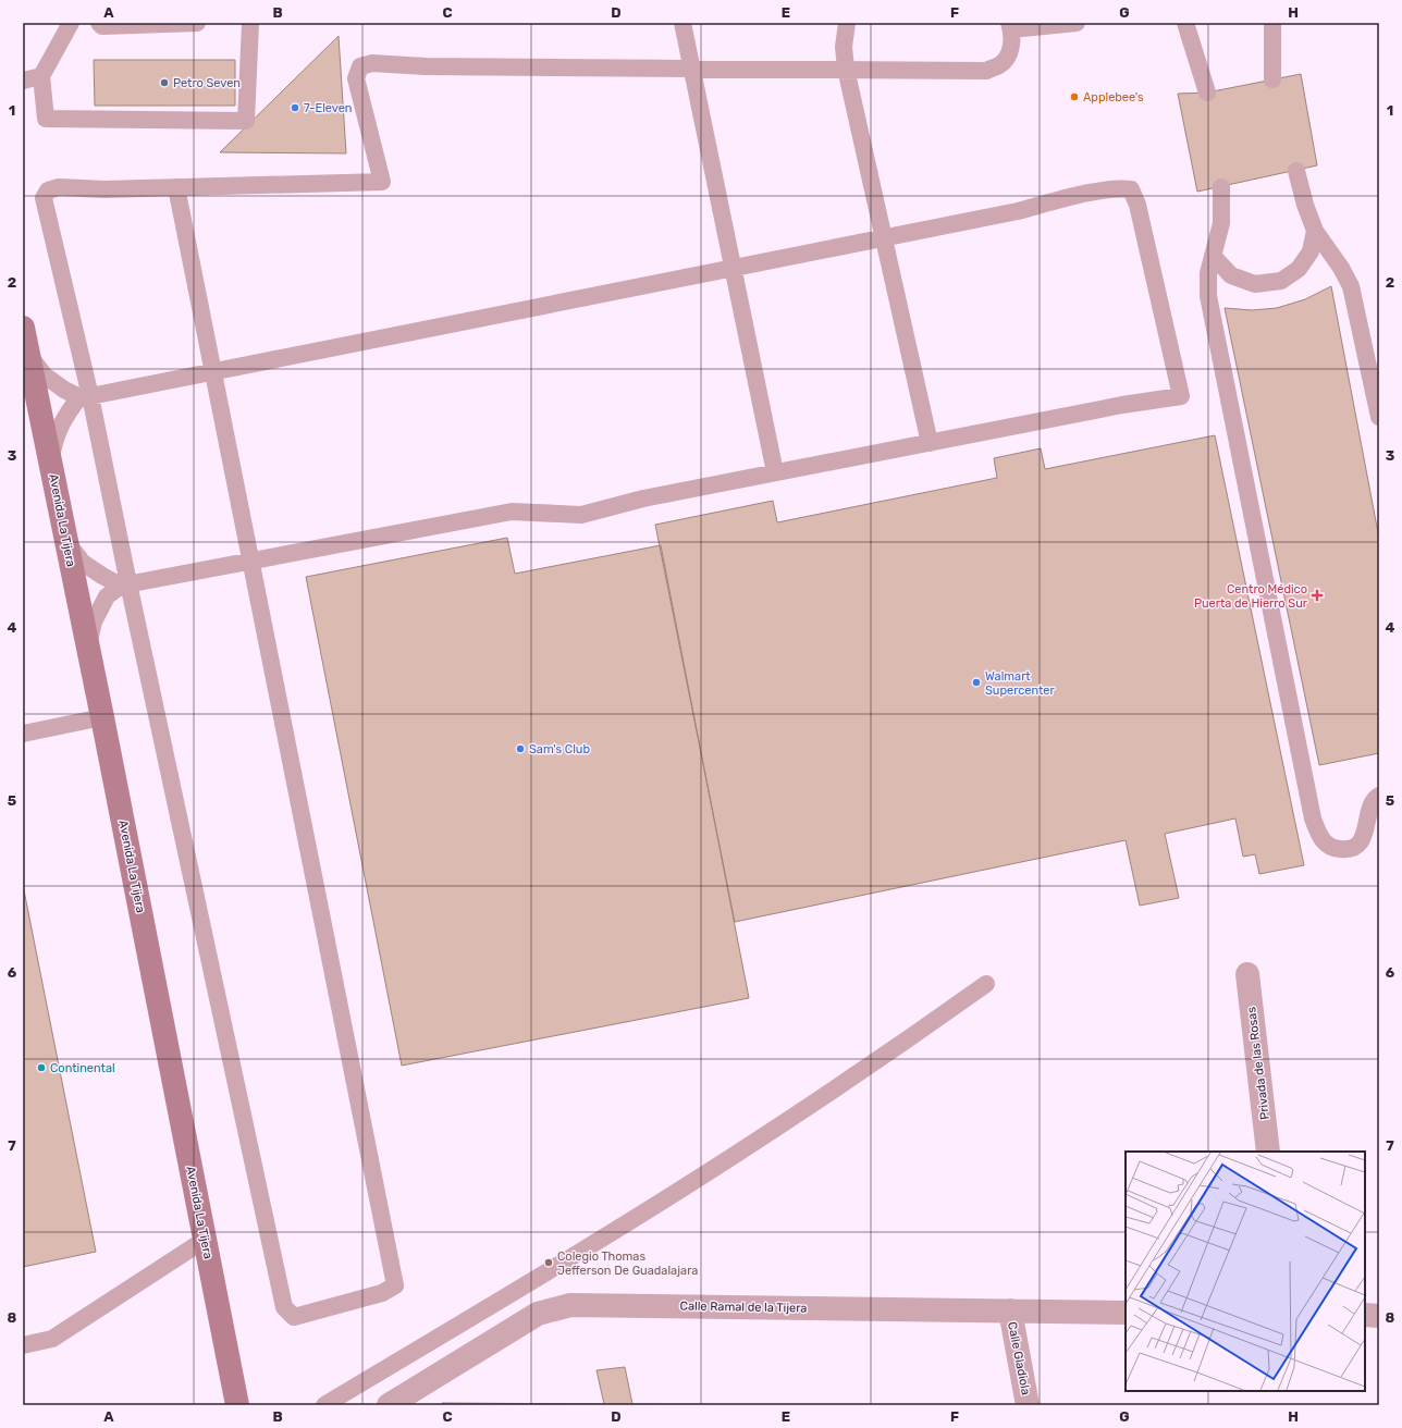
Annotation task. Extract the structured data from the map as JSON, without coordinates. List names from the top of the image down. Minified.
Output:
{"streets":{"main road":["Avenida La Tijera"],"street":["Privada de las Rosas","Calle Ramal de la Tijera","Calle Gladiola"]},"crossings":[["Calle Ramal de la Tijera","Calle Gladiola"]],"places":{"other":["Petro Seven","Applebee's","7-Eleven","Walmart Supercenter","Sam's Club","Continental","Colegio Thomas Jefferson De Guadalajara"],"health":["Centro Médico Puerta de Hierro Sur"]},"grid":{"columns":["A","B","C","D","E","F","G","H"],"rows":["1","2","3","4","5","6","7","8"]}}
